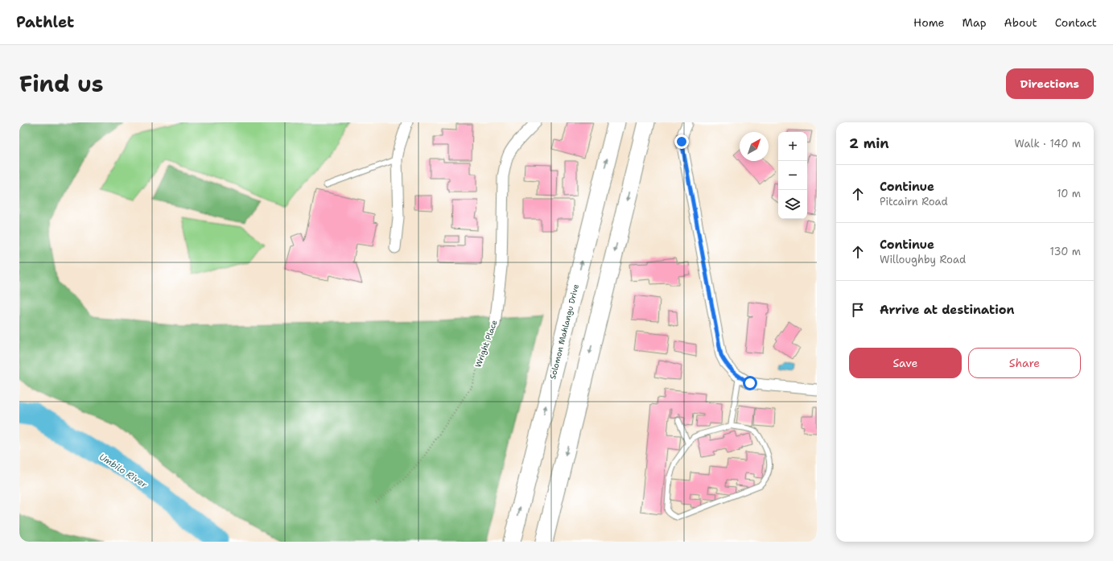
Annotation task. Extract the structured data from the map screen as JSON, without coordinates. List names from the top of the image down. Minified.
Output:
{"streets":{"highway":["Solomon Mahlangu Drive"],"street":["Wright Place"]},"water":["Umbilo River"],"north":"top right","page":{"header":"Pathlet","nav":["Home","Map","About","Contact"],"title":"Find us","buttons":["Directions",["Save","Share"]],"heading":["2 min","Walk · 140 m"],"map_buttons":["+","−"],"list":[["Continue","Pitcairn Road","10 m"],["Continue","Willoughby Road","130 m"],"Arrive at destination"]}}
